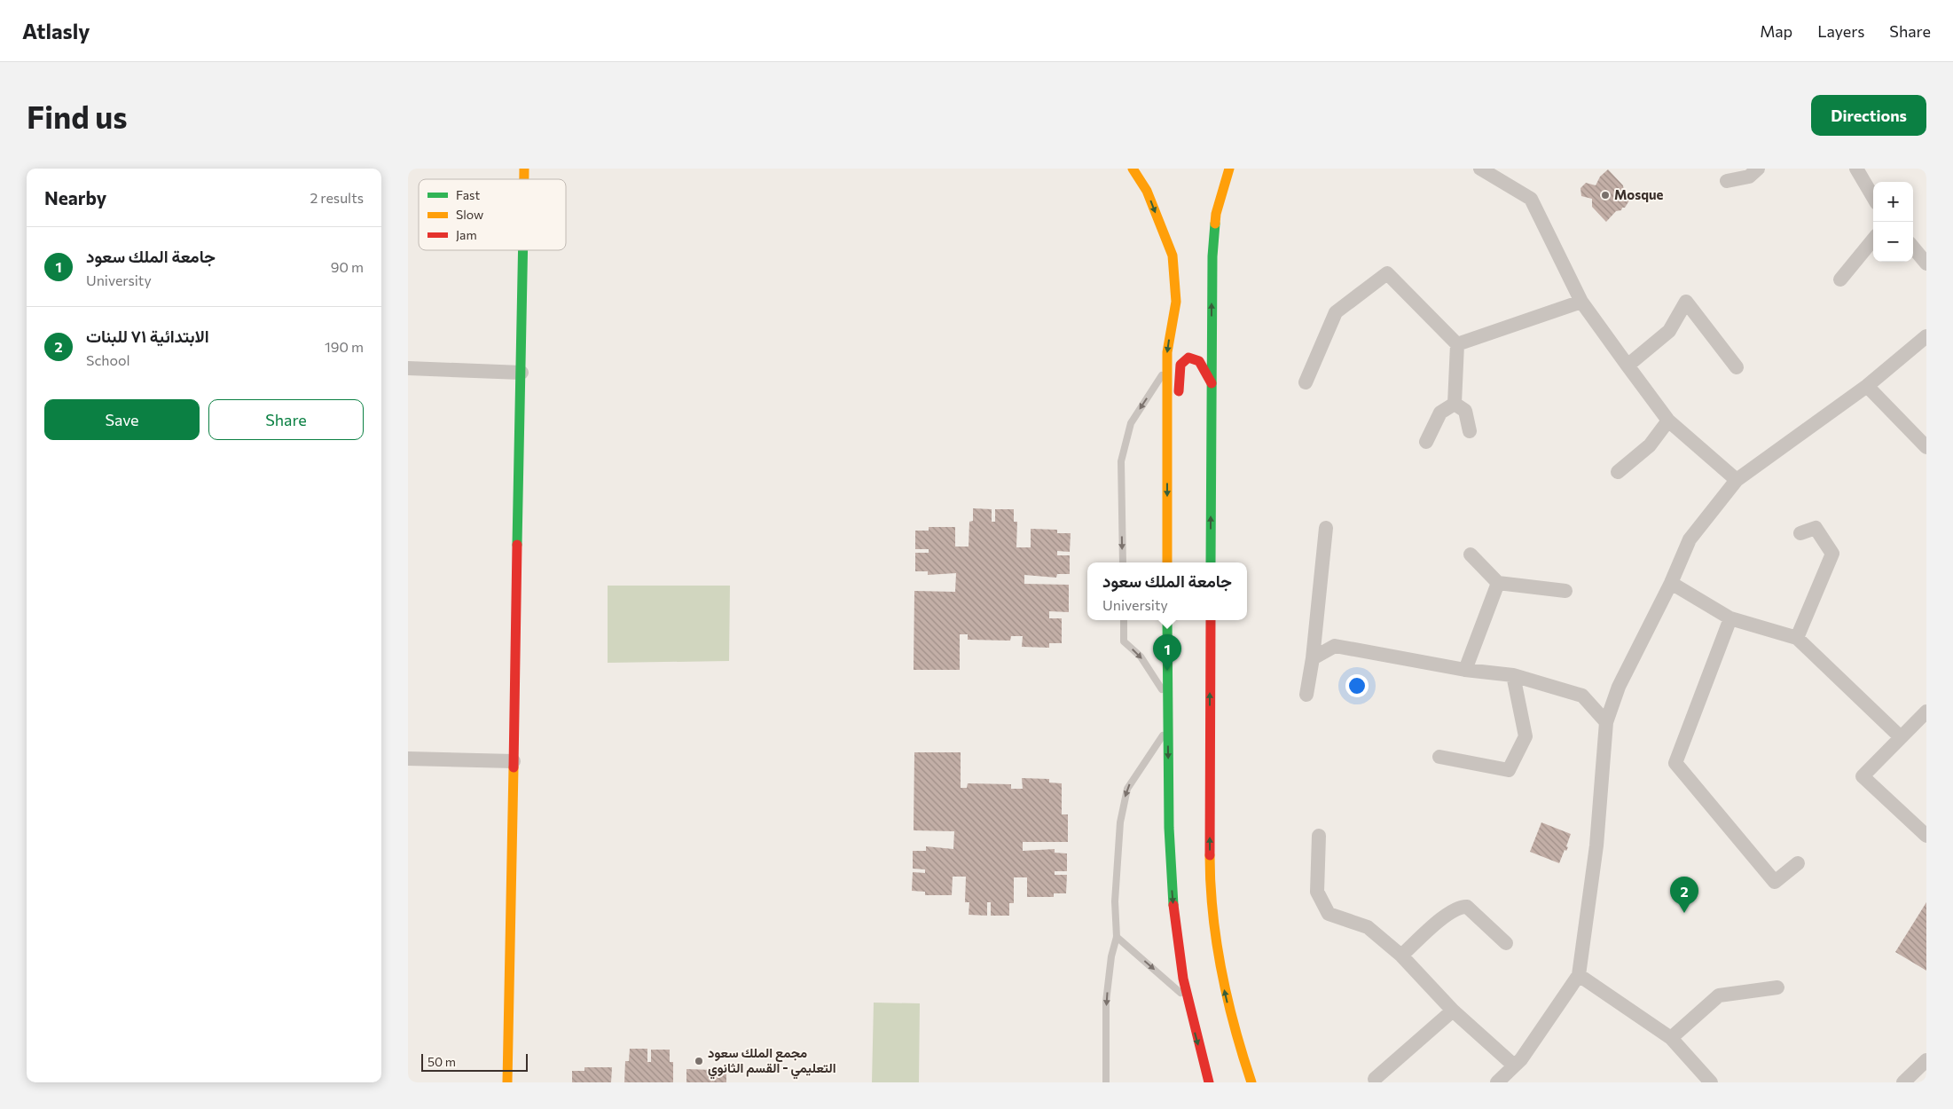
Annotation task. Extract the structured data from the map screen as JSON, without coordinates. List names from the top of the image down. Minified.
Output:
{"places":["Mosque","مجمع الملك سعود التعليمي - القسم الثانوي"],"legend":["Fast","Slow","Jam"],"scale_bar":"50 m","page":{"header":"Atlasly","nav":["Map","Layers","Share"],"buttons":["Directions",["Save","Share"]],"title":"Find us","heading":["Nearby","2 results"],"map_buttons":["+","−"],"list":[{"mark":"1","name":"جامعة الملك سعود","note":"University","value":"90 m"},{"mark":"2","name":"الابتدائية ٧١ للبنات","note":"School","value":"190 m"}],"popup":["جامعة الملك سعود","University"],"pins":["1","2"],"scale":"50 m"}}
